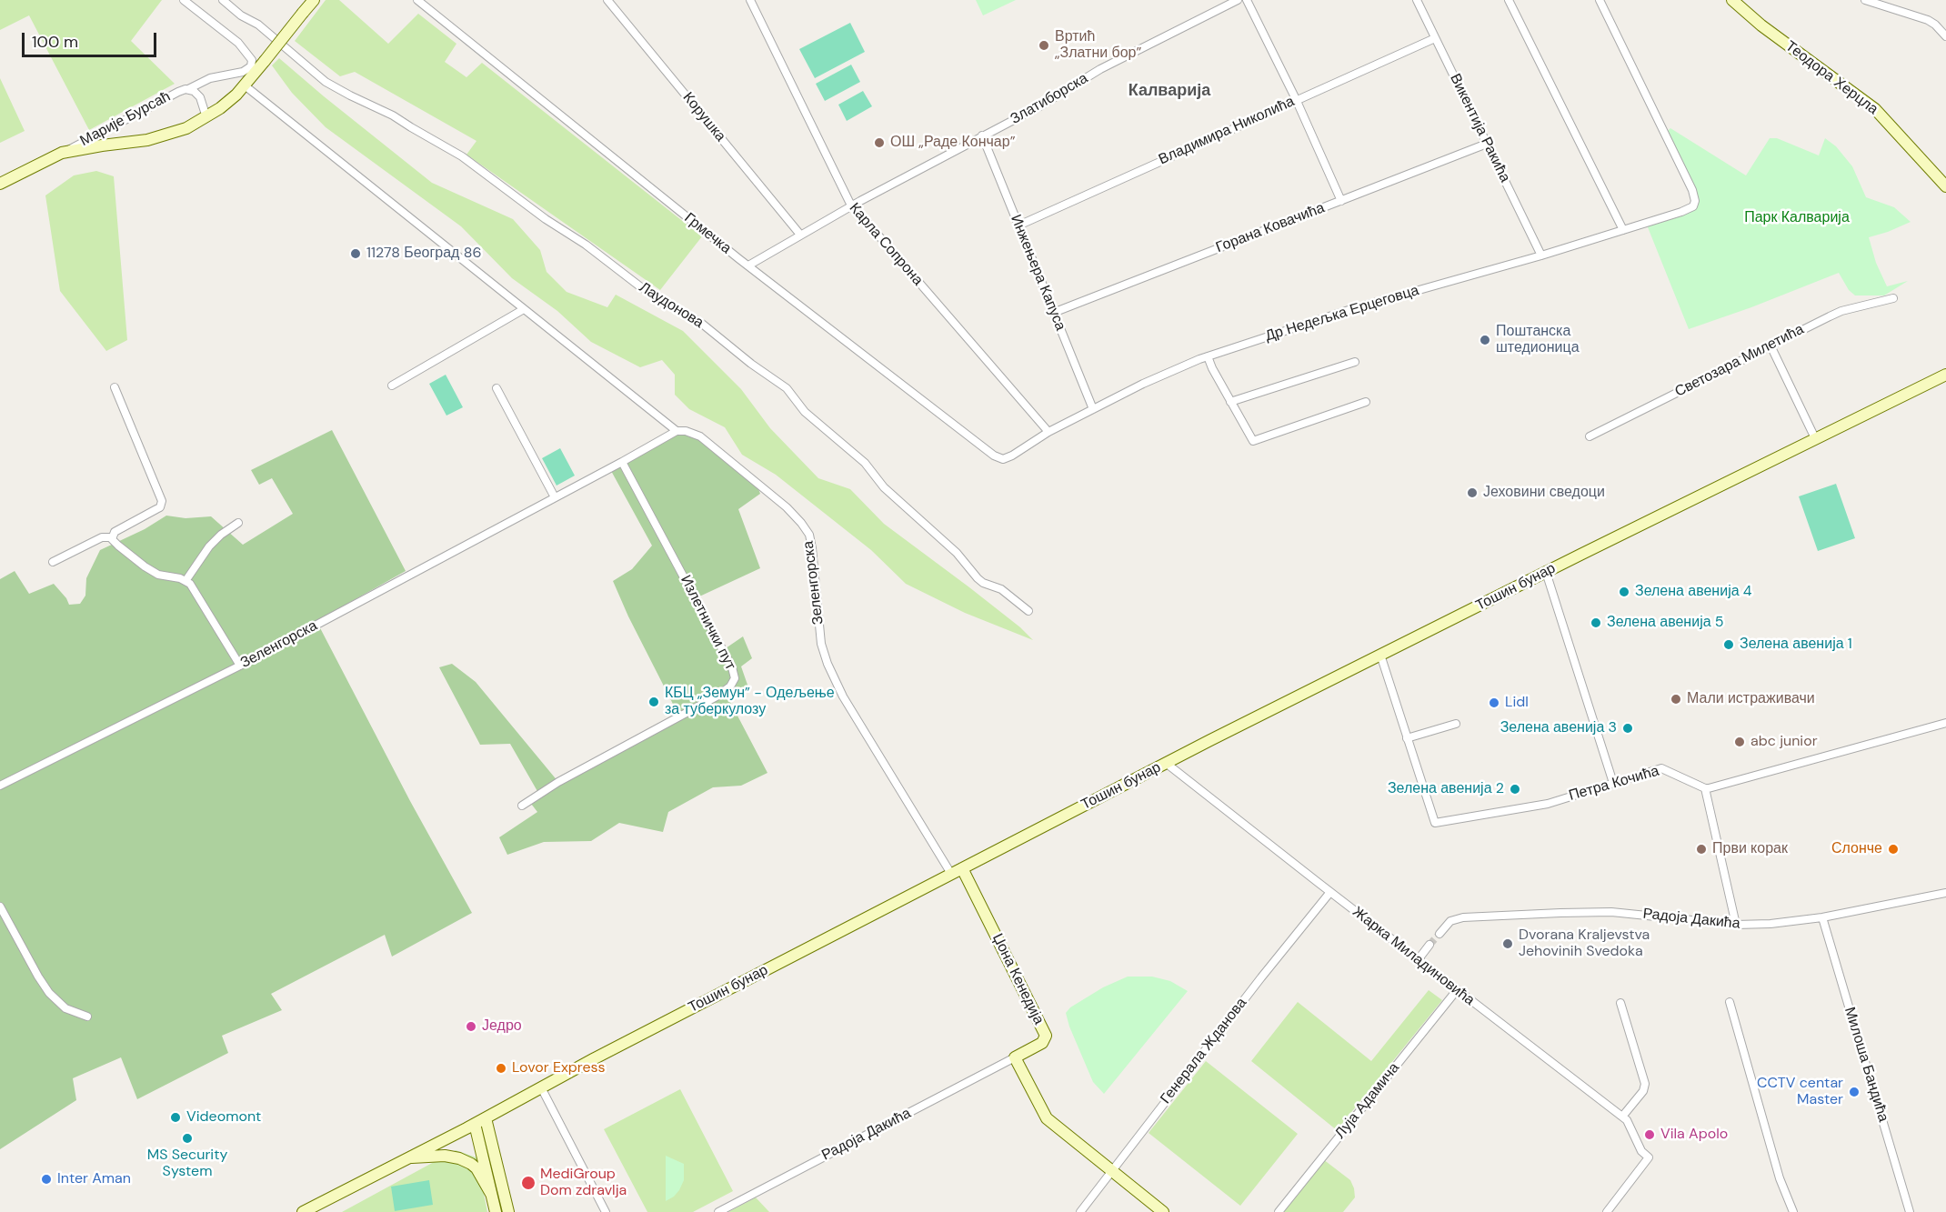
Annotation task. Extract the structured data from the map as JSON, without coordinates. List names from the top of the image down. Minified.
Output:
{"streets":{"main road":["Теодора Херцла","Марије Бурсаћ","Тошин бунар","Џона Кенедија"],"street":["Златиборска","Корушка","Викентија Ракића","Владимира Николића","Горана Ковачића","Грмечка","Карла Сопрона","Инжењера Капуса","Лаудонова","Др Недељка Ерцеговца","Светозара Милетића","Зеленгорска","Излетнички пут","Петра Кочића","Радоја Дакића","Жарка Миладиновића","Генерала Жданова","Милоша Бандића","Луја Адамича"]},"crossings":[["Златиборска","Корушка"],["Златиборска","Грмечка"],["Златиборска","Карла Сопрона"],["Златиборска","Инжењера Капуса"],["Викентија Ракића","Владимира Николића"],["Викентија Ракића","Горана Ковачића"],["Викентија Ракића","Др Недељка Ерцеговца"],["Владимира Николића","Инжењера Капуса"],["Горана Ковачића","Инжењера Капуса"],["Грмечка","Др Недељка Ерцеговца"],["Карла Сопрона","Др Недељка Ерцеговца"],["Инжењера Капуса","Др Недељка Ерцеговца"],["Зеленгорска","Тошин бунар"],["Зеленгорска","Излетнички пут"],["Зеленгорска","Џона Кенедија"],["Тошин бунар","Жарка Миладиновића"],["Тошин бунар","Џона Кенедија"],["Радоја Дакића","Џона Кенедија"],["Радоја Дакића","Милоша Бандића"],["Жарка Миладиновића","Генерала Жданова"],["Жарка Миладиновића","Луја Адамича"]],"districts":["Калварија"],"parks":["Парк Калварија"],"places":["Вртић „Златни бор”","ОШ „Раде Кончар”","11278 Београд 86","Поштанска штедионица","Јеховини сведоци","Зелена авенија 4","Зелена авенија 5","Зелена авенија 1","Мали истраживачи","КБЦ „Земун” - Одељење за туберкулозу","Lidl","Зелена авенија 3","abc junior","Зелена авенија 2","Први корак","Слонче","Dvorana Kraljevstva Jehovinih Svedoka","Једро","Lovor Express","CCTV centar Master","Videomont","Vila Apolo","MS Security System","Inter Aman","MediGroup Dom zdravlja"],"scale_bar":"100 m"}
